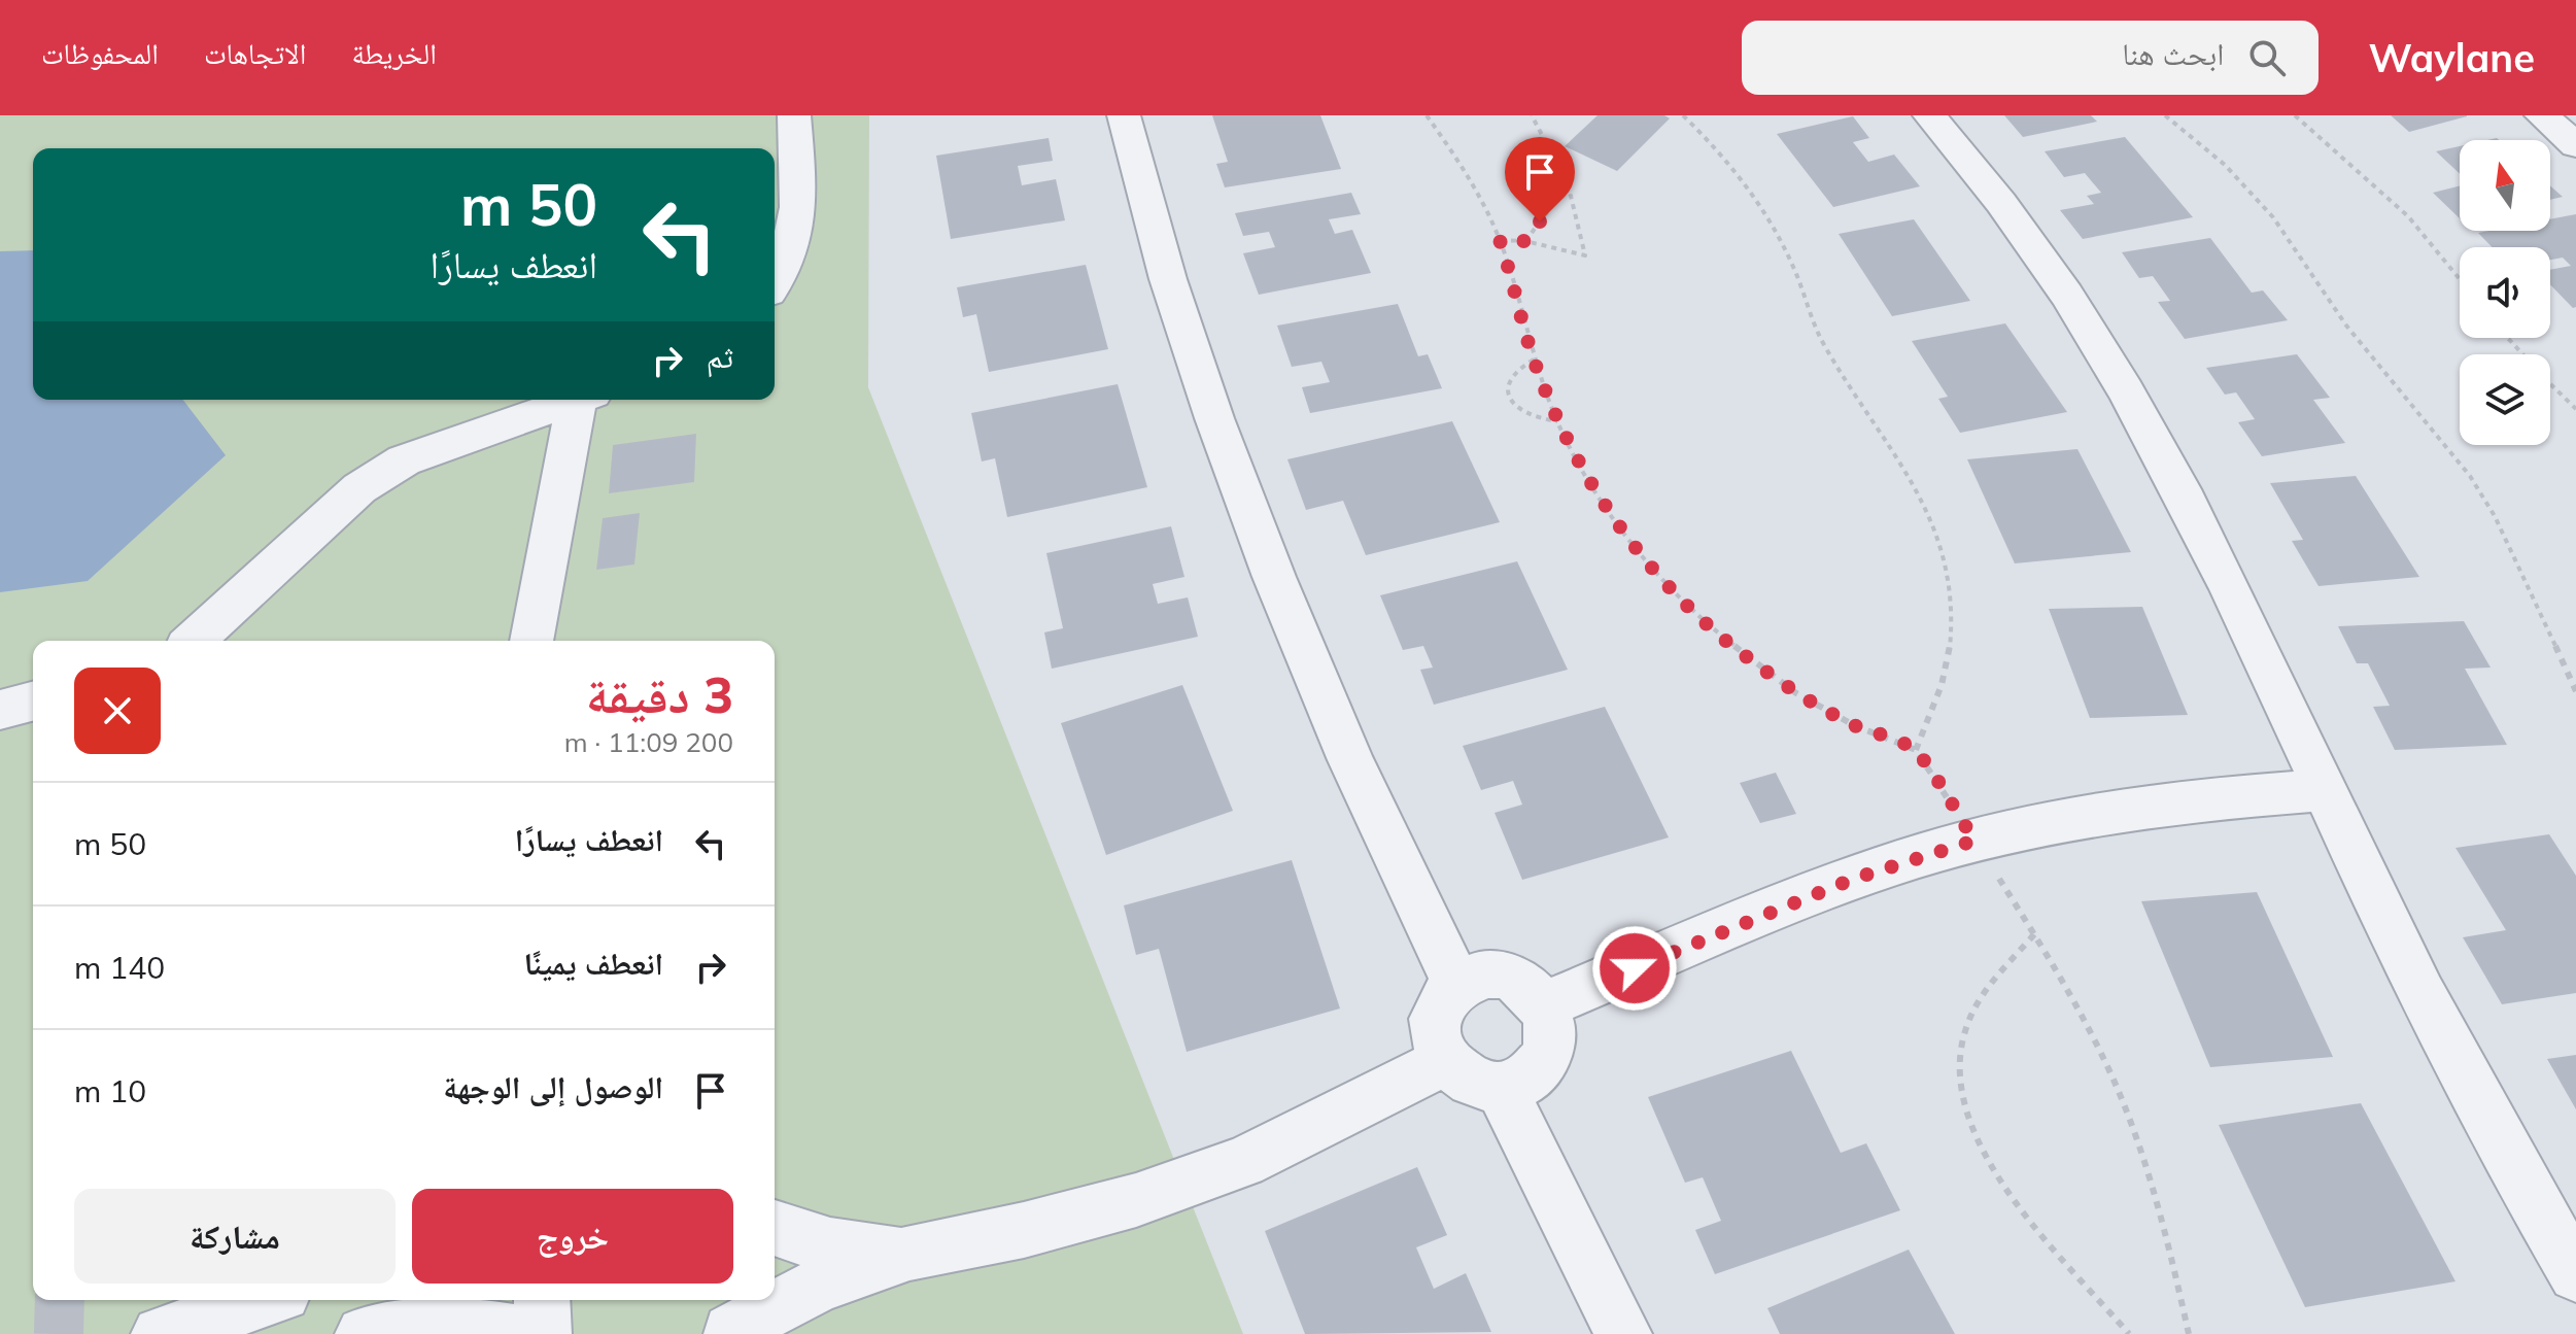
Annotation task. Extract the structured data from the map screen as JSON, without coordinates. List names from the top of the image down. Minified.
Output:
{"north":"top","page":{"header":"Waylane","search":"ابحث هنا","nav":["الخريطة","الاتجاهات","المحفوظات"],"turn":["50 m","انعطف يسارًا"],"then":"ثم","heading":["3 دقيقة","200 m · 11:09"],"list":[{"name":"انعطف يسارًا","value":"50 m"},{"name":"انعطف يمينًا","value":"140 m"},{"name":"الوصول إلى الوجهة","value":"10 m"}],"buttons":["خروج","مشاركة"]}}
